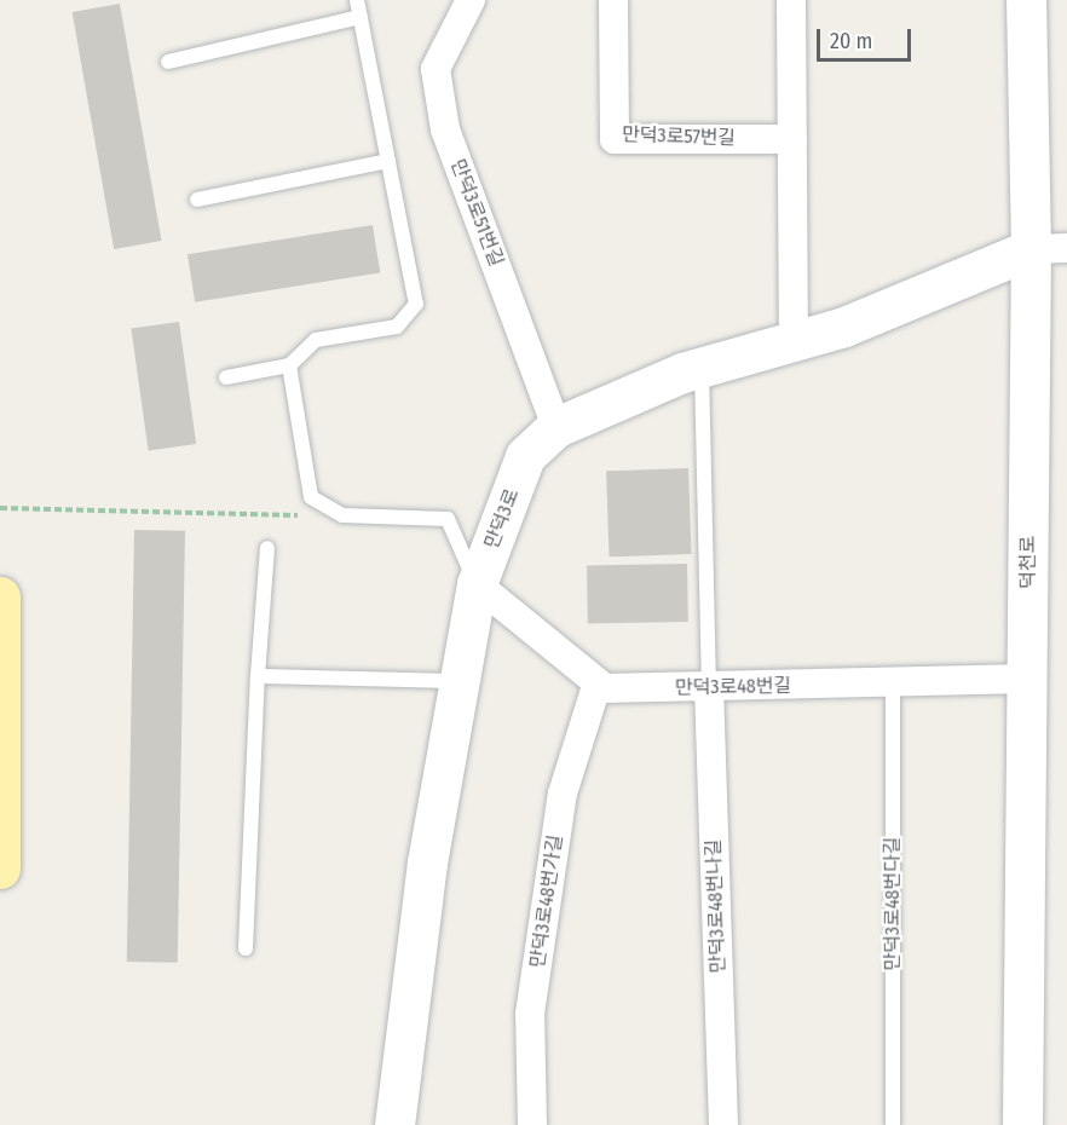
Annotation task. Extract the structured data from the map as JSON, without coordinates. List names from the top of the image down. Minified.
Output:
{"streets":{"main road":["만덕3로","덕천로"],"street":["만덕3로57번길","만덕3로51번길","만덕3로48번길","만덕3로48번가길","만덕3로48번나길"],"lane":["만덕3로48번다길"]},"crossings":[["만덕3로51번길","만덕3로"],["만덕3로","덕천로"],["만덕3로","만덕3로48번길"],["덕천로","만덕3로48번길"],["만덕3로48번길","만덕3로48번가길"],["만덕3로48번길","만덕3로48번다길"],["만덕3로48번길","만덕3로48번나길"]],"scale_bar":"20 m"}
